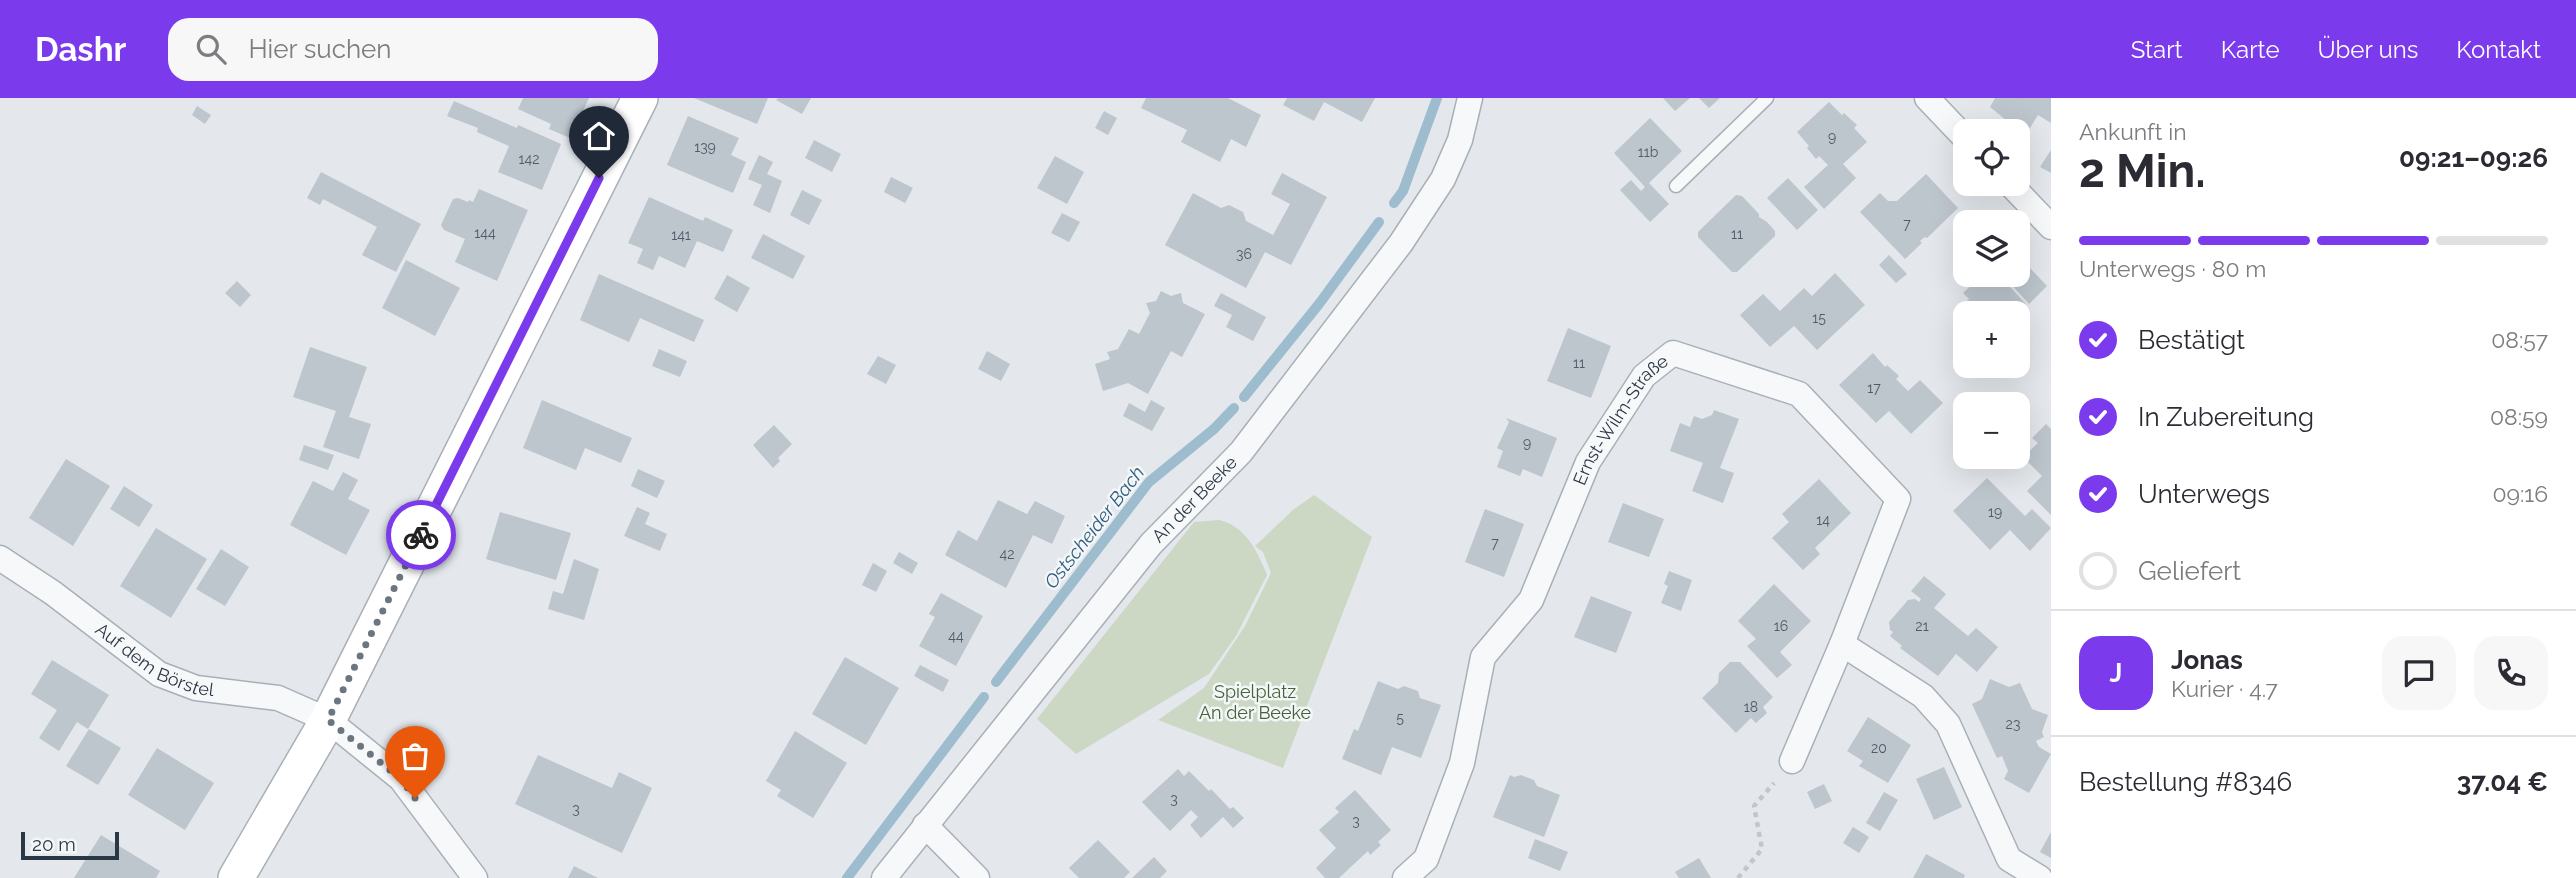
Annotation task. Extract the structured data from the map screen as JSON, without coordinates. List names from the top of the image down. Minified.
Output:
{"streets":{"street":["Ernst-Wilm-Straße","An der Beeke","Auf dem Börstel"]},"water":["Ostscheider Bach"],"parks":["Spielplatz An der Beeke"],"house_numbers":["9","139","11b","142","7","144","11","141","36","15","11","17","9","19","14","7","42","16","21","44","18","5","23","20","3","3","3"],"scale_bar":"20 m","page":{"header":"Dashr","search":"Hier suchen","nav":["Start","Karte","Über uns","Kontakt"],"heading":["2 Min.","Ankunft in","09:21–09:26"],"panel":["Jonas","Kurier · 4.7","Bestellung #8346","37.04 €"],"map_buttons":["+","−"],"bar":"Unterwegs · 80 m","list":[["Bestätigt","08:57"],["In Zubereitung","08:59"],["Unterwegs","09:16"],"Geliefert"],"round":"J","scale":"20 m"}}
